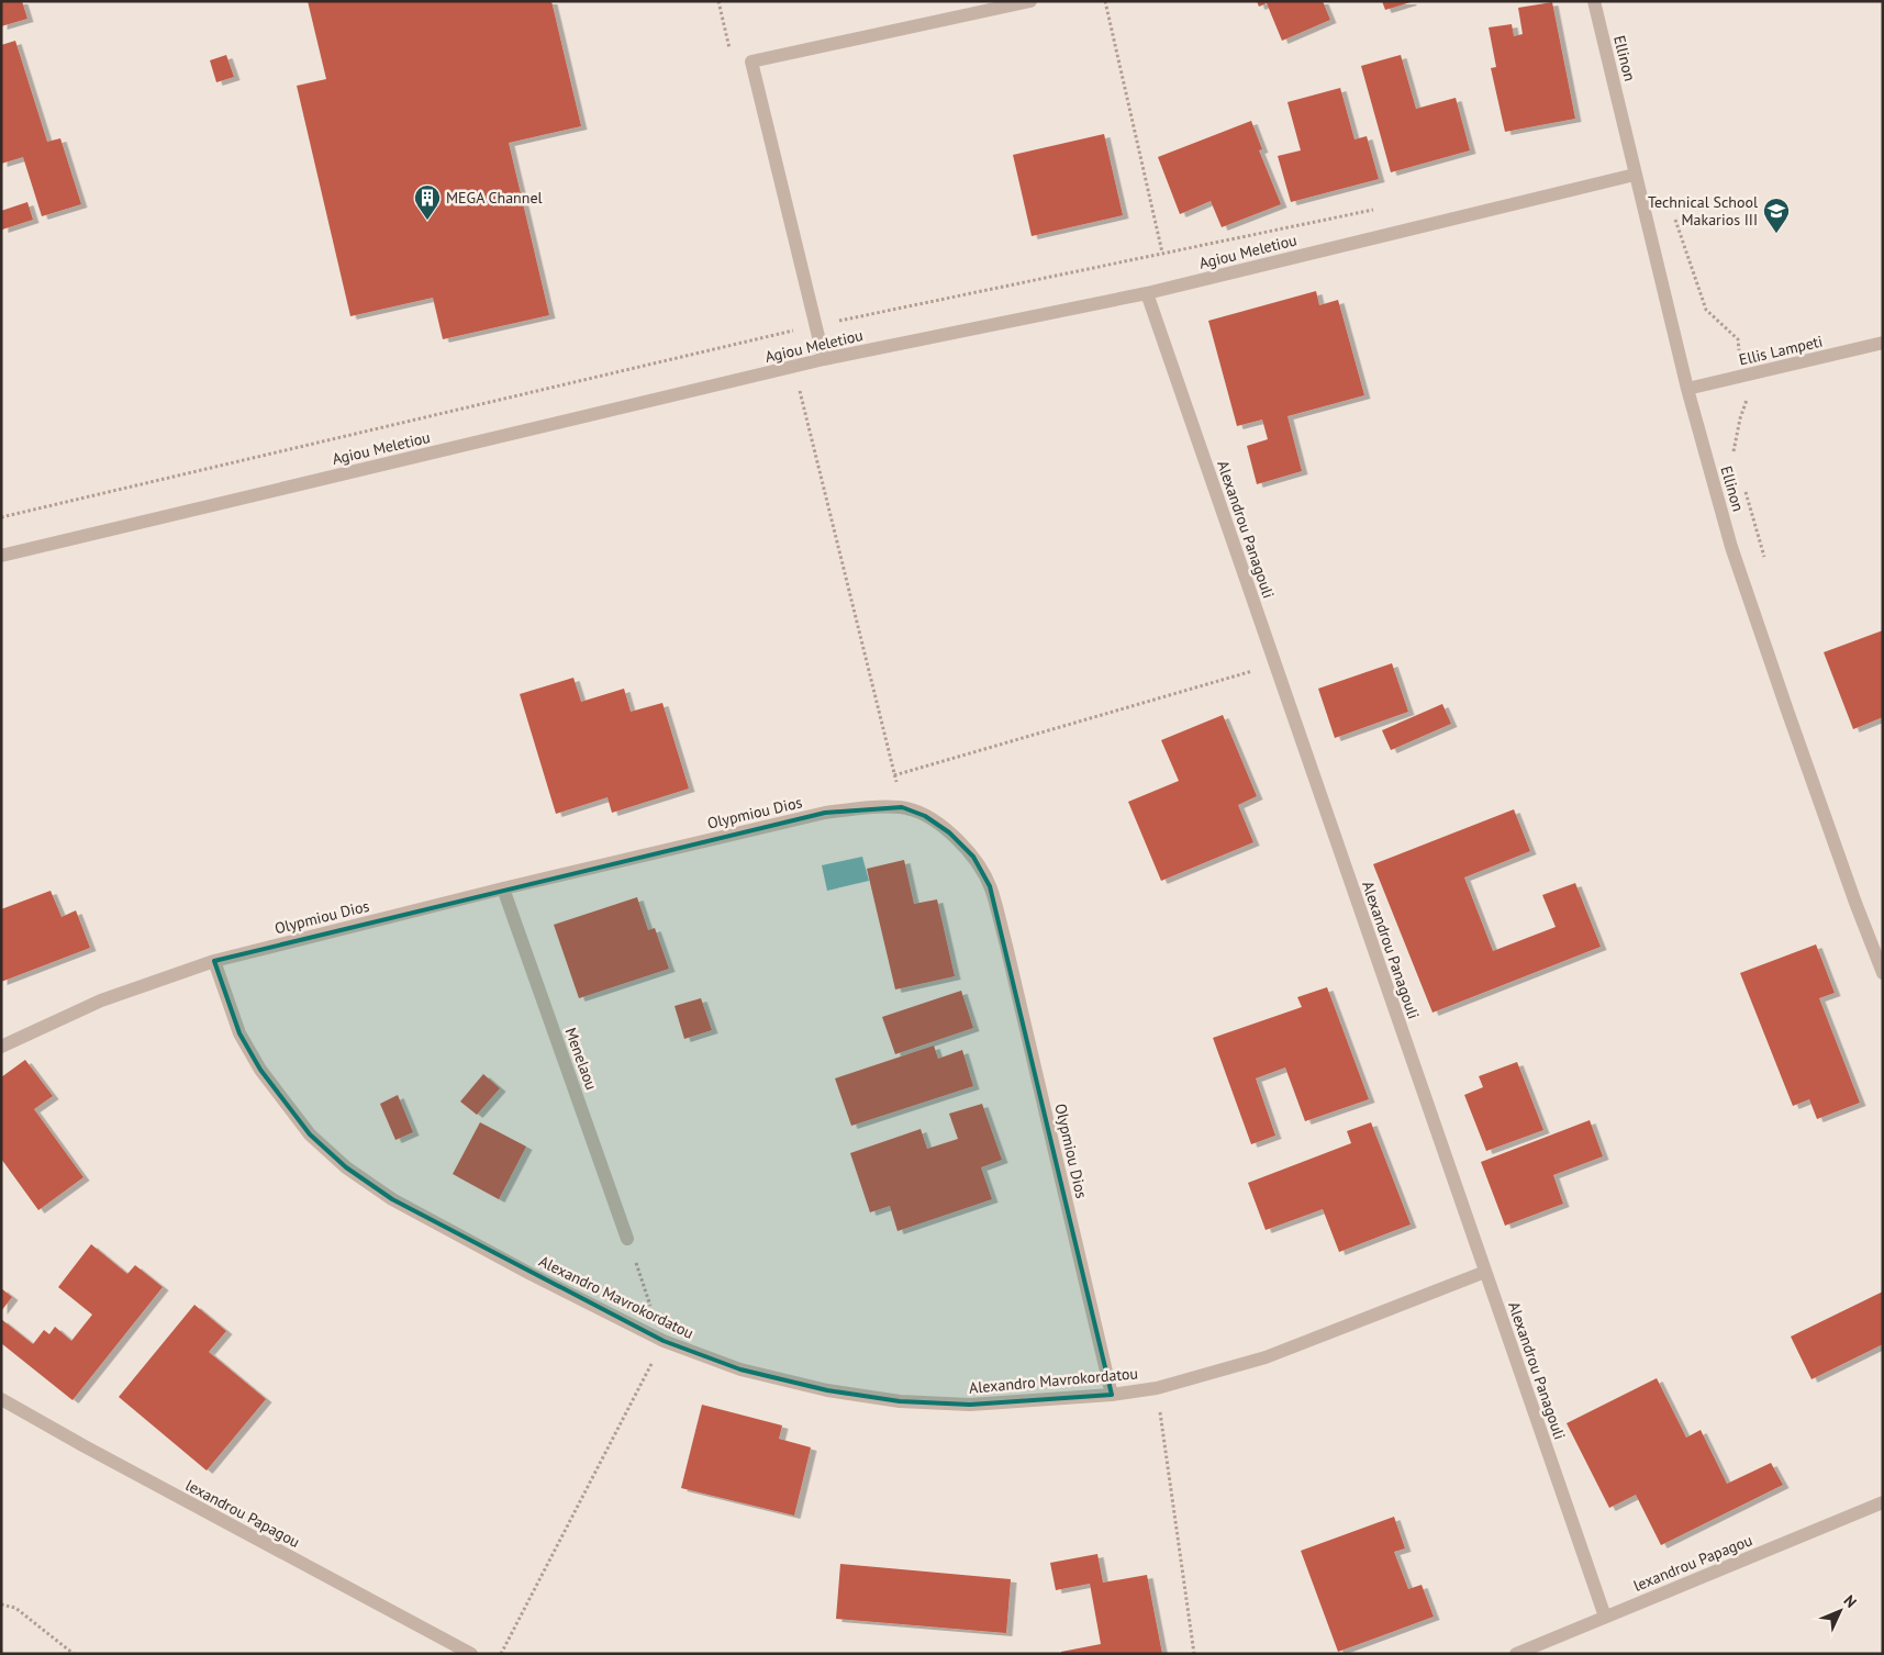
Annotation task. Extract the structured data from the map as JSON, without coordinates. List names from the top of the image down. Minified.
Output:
{"streets":{"street":["Ellinon","Agiou Meletiou","Ellis Lampeti","Alexandrou Panagouli","Olypmiou Dios","Menelaou","Alexandro Mavrokordatou","lexandrou Papagou"]},"crossings":[["Ellinon","Agiou Meletiou"],["Ellinon","Ellis Lampeti"],["Agiou Meletiou","Alexandrou Panagouli"],["Alexandrou Panagouli","Alexandro Mavrokordatou"],["Alexandrou Panagouli","lexandrou Papagou"],["Olypmiou Dios","Menelaou"],["Olypmiou Dios","Alexandro Mavrokordatou"]],"places":{"building":["MEGA Channel"],"school or university":["Technical School Makarios III"]},"north":"top right"}
